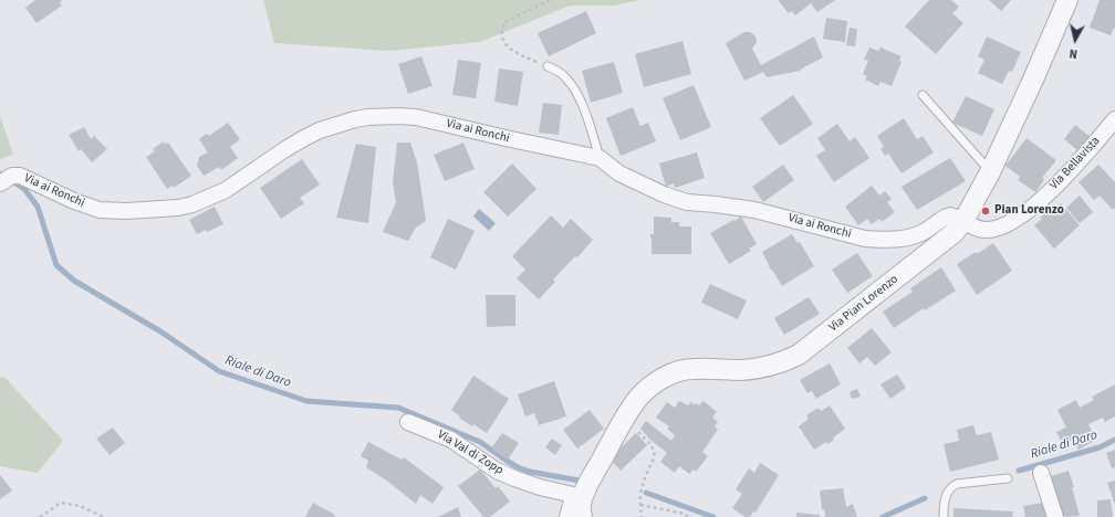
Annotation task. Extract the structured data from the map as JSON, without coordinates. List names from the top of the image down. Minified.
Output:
{"streets":{"street":["Via ai Ronchi","Via Bellavista","Via Pian Lorenzo","Via Val di Zopp"]},"crossings":[["Via ai Ronchi","Via Bellavista"],["Via ai Ronchi","Via Pian Lorenzo"],["Via Bellavista","Via Pian Lorenzo"],["Via Pian Lorenzo","Via Val di Zopp"]],"water":["Riale di Daro"],"places":["Pian Lorenzo"],"north":"bottom"}
